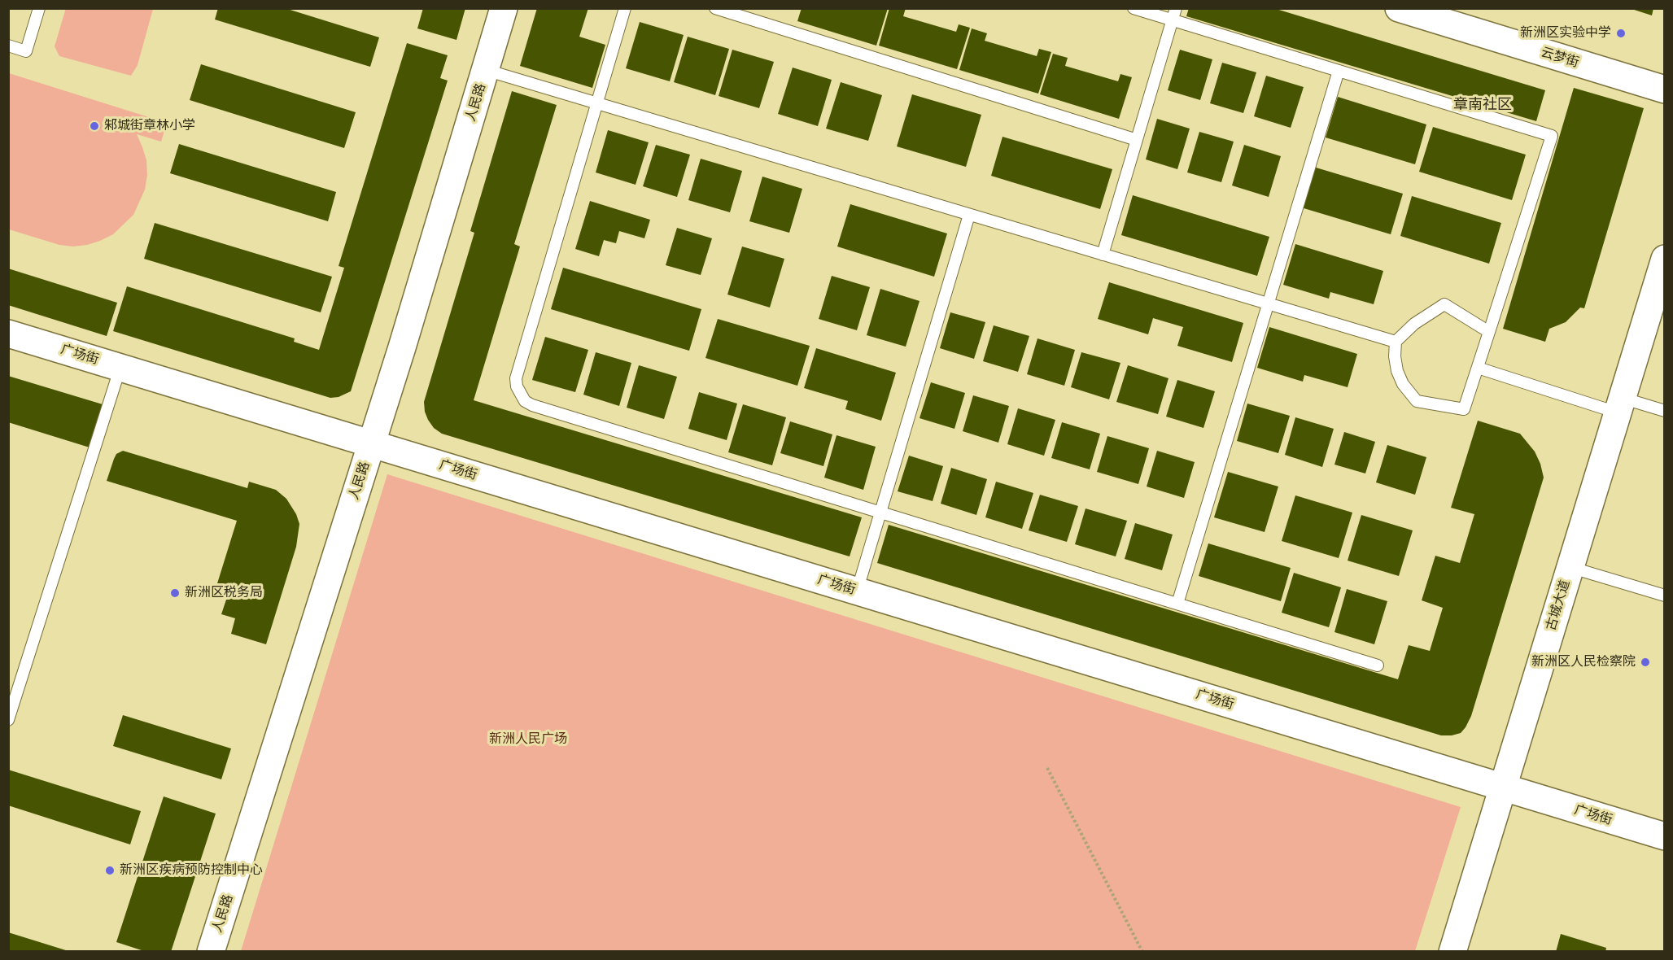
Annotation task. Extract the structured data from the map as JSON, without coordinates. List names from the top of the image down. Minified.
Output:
{"streets":{"street":["云梦街","人民路","广场街","古城大道"]},"crossings":[["人民路","广场街"],["广场街","古城大道"]],"districts":["章南社区"],"parks":["新洲人民广场"],"places":["新洲区实验中学","邾城街章林小学","新洲区税务局","新洲区人民检察院","新洲区疾病预防控制中心"]}
